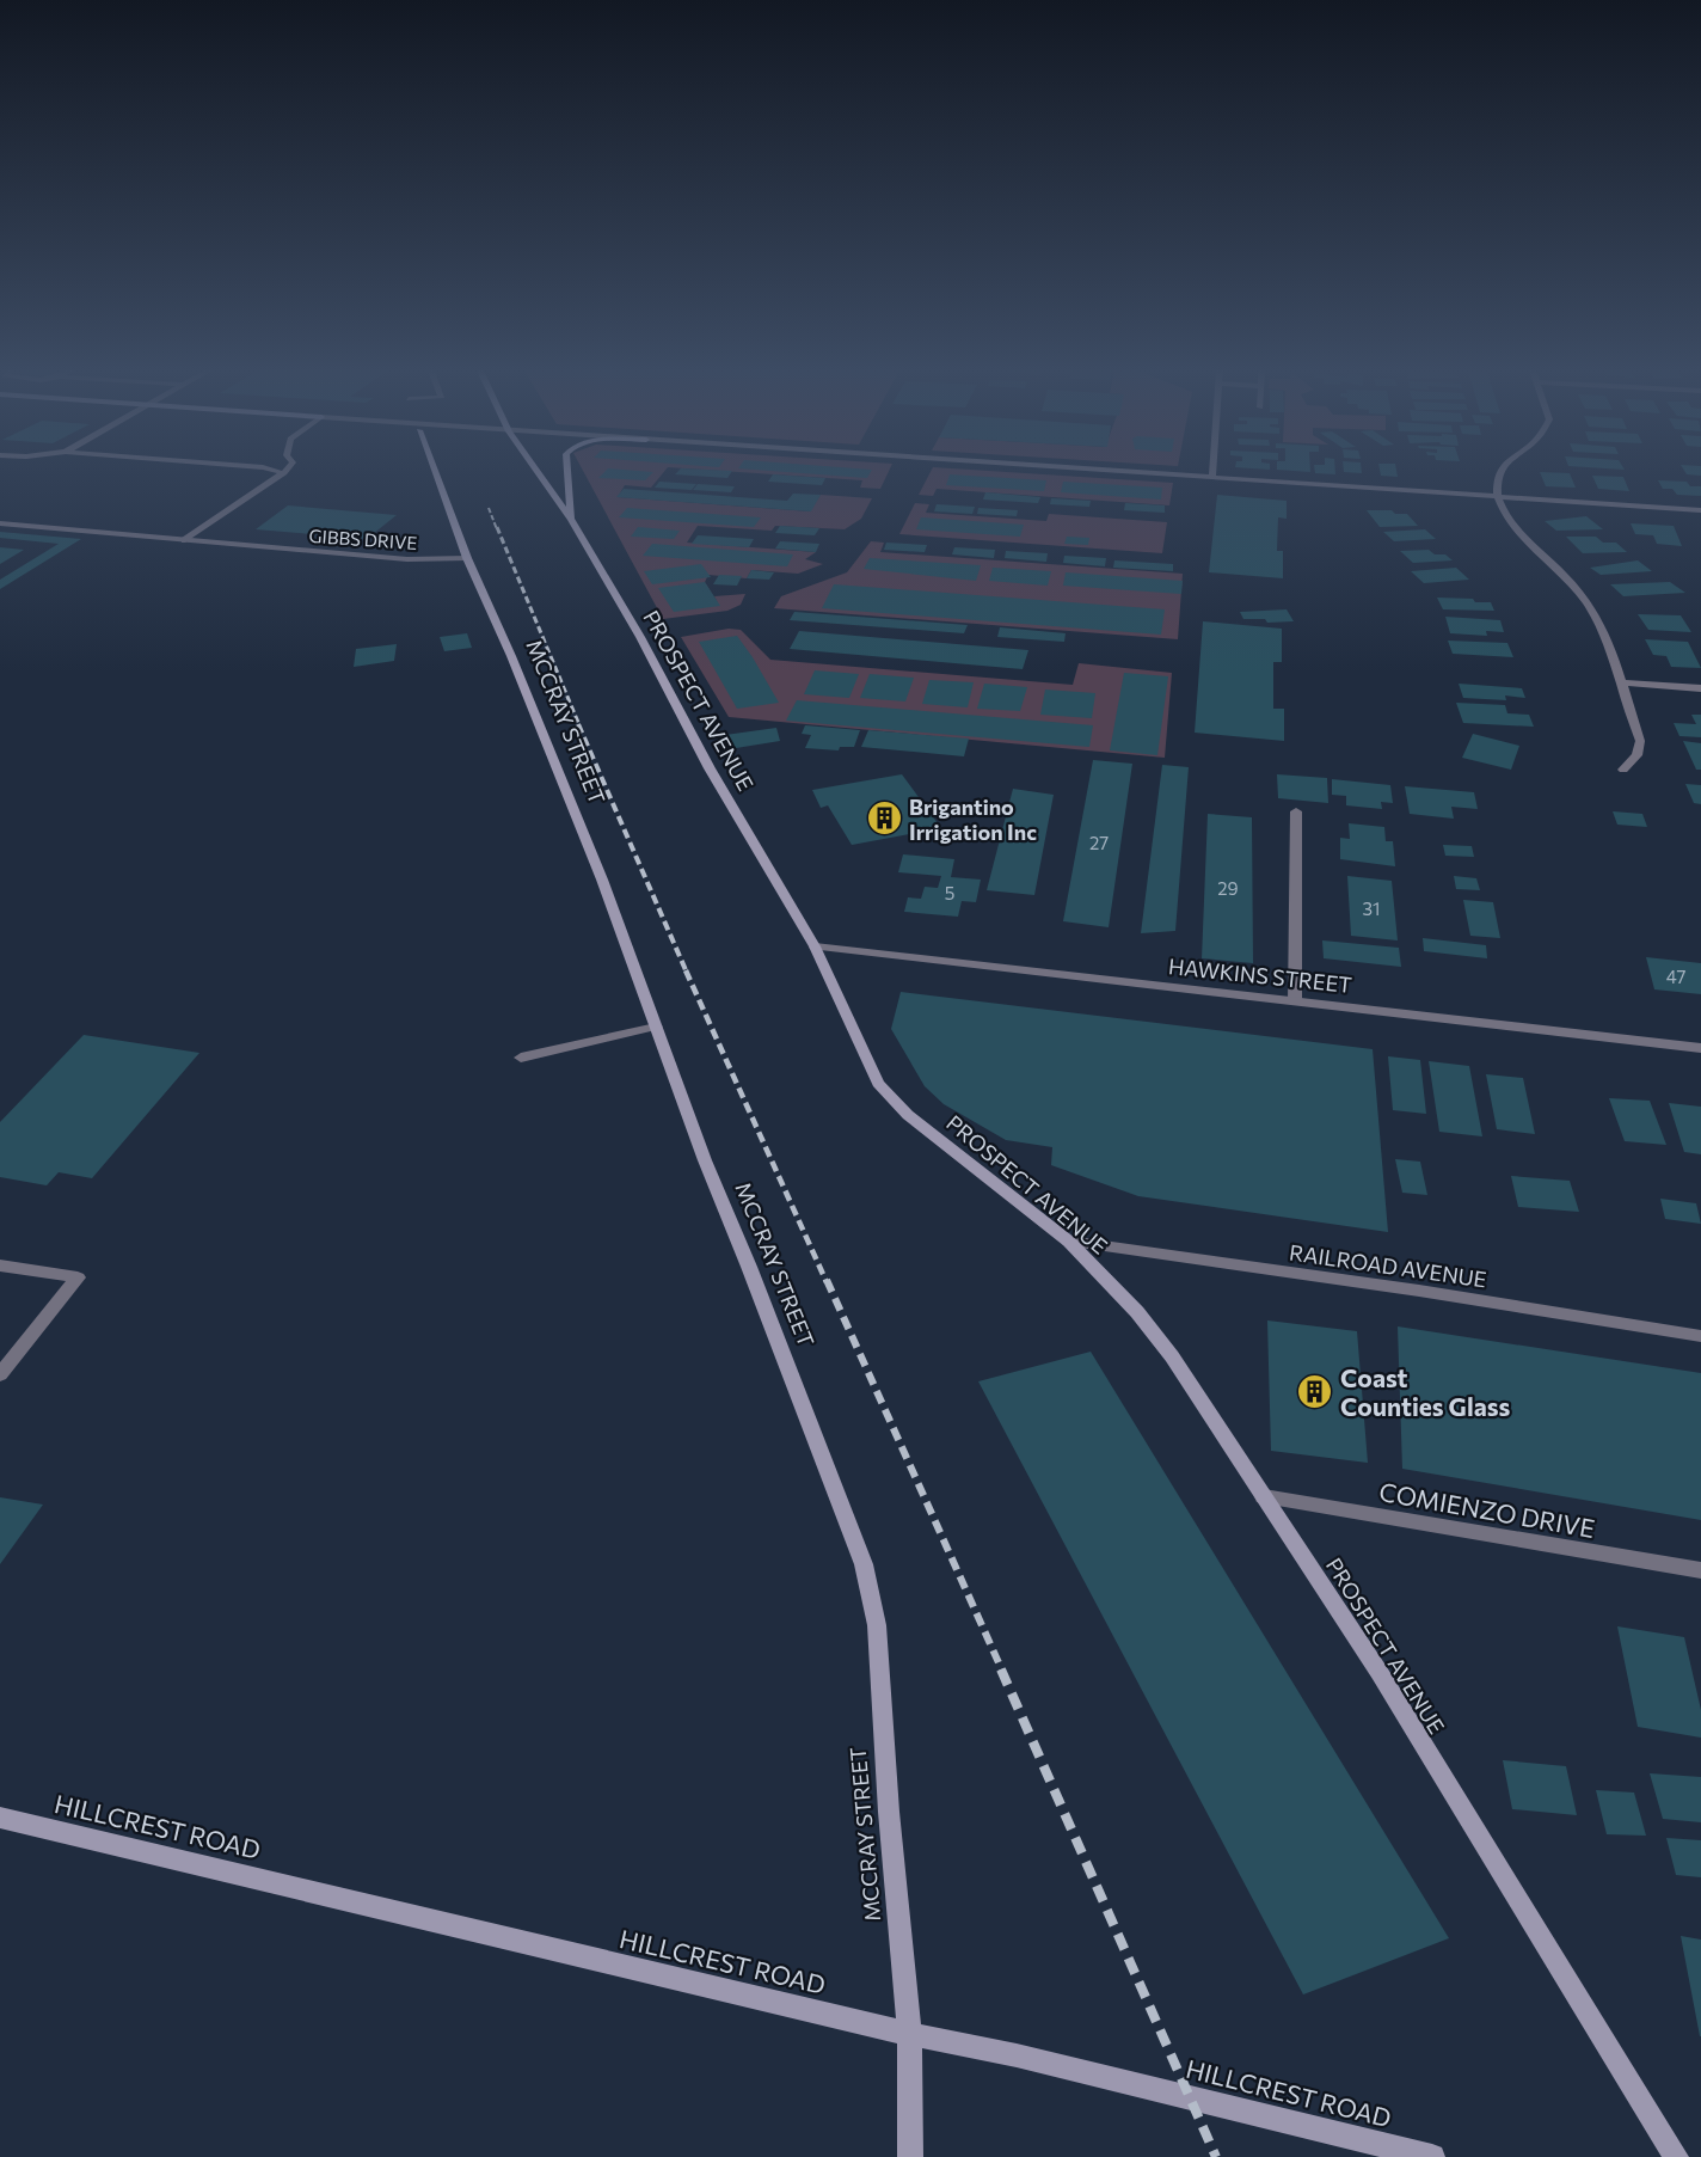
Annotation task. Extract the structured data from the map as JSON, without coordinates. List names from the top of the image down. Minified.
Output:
{"streets":{"street":["GIBBS DRIVE","PROSPECT AVENUE","MCCRAY STREET","HAWKINS STREET","RAILROAD AVENUE","COMIENZO DRIVE","HILLCREST ROAD"]},"crossings":[["GIBBS DRIVE","MCCRAY STREET"],["PROSPECT AVENUE","HAWKINS STREET"],["PROSPECT AVENUE","RAILROAD AVENUE"],["PROSPECT AVENUE","COMIENZO DRIVE"],["MCCRAY STREET","HILLCREST ROAD"]],"places":{"building":["Brigantino Irrigation Inc","Coast Counties Glass"]},"house_numbers":["27","29","5","31","47"]}
